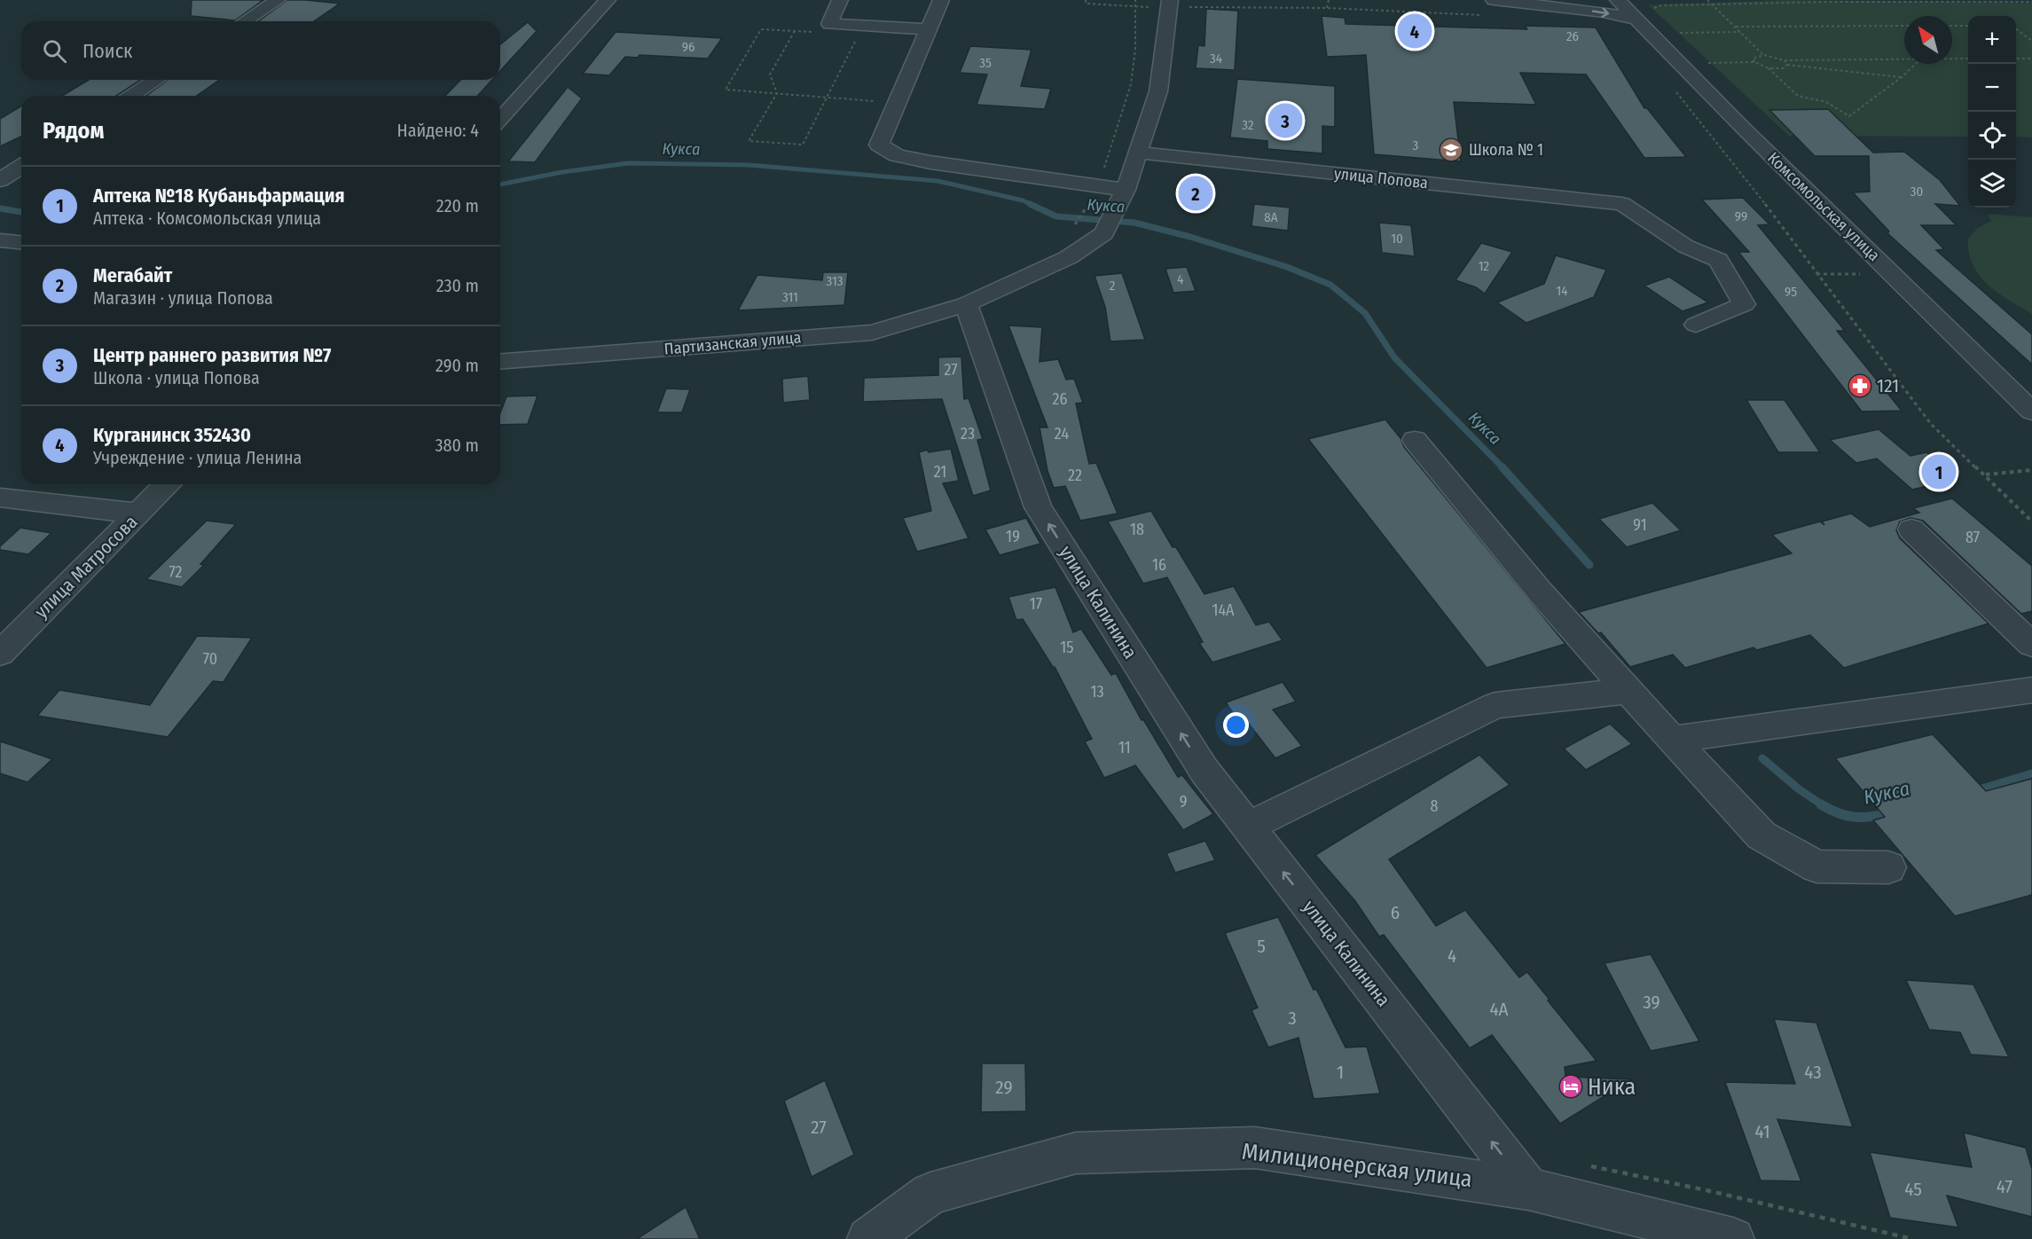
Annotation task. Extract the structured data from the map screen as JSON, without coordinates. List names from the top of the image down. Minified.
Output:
{"streets":{"street":["улица Попова","Комсомольская улица","Партизанская улица","улица Матросова","улица Калинина","Милиционерская улица"]},"crossings":[["Партизанская улица","улица Калинина"],["улица Калинина","Милиционерская улица"]],"one_way":["улица Калинина"],"water":["Кукса"],"places":{"school or university":["Школа № 1"],"pharmacy":["121"],"hotel":["Ника"]},"house_numbers":["26","96","34","35","32","3","30","99","8А","10","12","4","313","2","14","95","311","27","26","23","24","21","22","91","18","19","87","16","72","17","14А","15","70","13","11","9","8","6","5","4","39","4А","3","1","43","29","27","41","47","45"],"north":"top left","page":{"pins":["4","3","2","1"],"map_buttons":["+","−"],"search":"Поиск","heading":["Рядом","Найдено: 4"],"list":[{"mark":"1","name":"Аптека №18 Кубаньфармация","note":"Аптека · Комсомольская улица","value":"220 m"},{"mark":"2","name":"Мегабайт","note":"Магазин · улица Попова","value":"230 m"},{"mark":"3","name":"Центр раннего развития №7","note":"Школа · улица Попова","value":"290 m"},{"mark":"4","name":"Курганинск 352430","note":"Учреждение · улица Ленина","value":"380 m"}]}}
